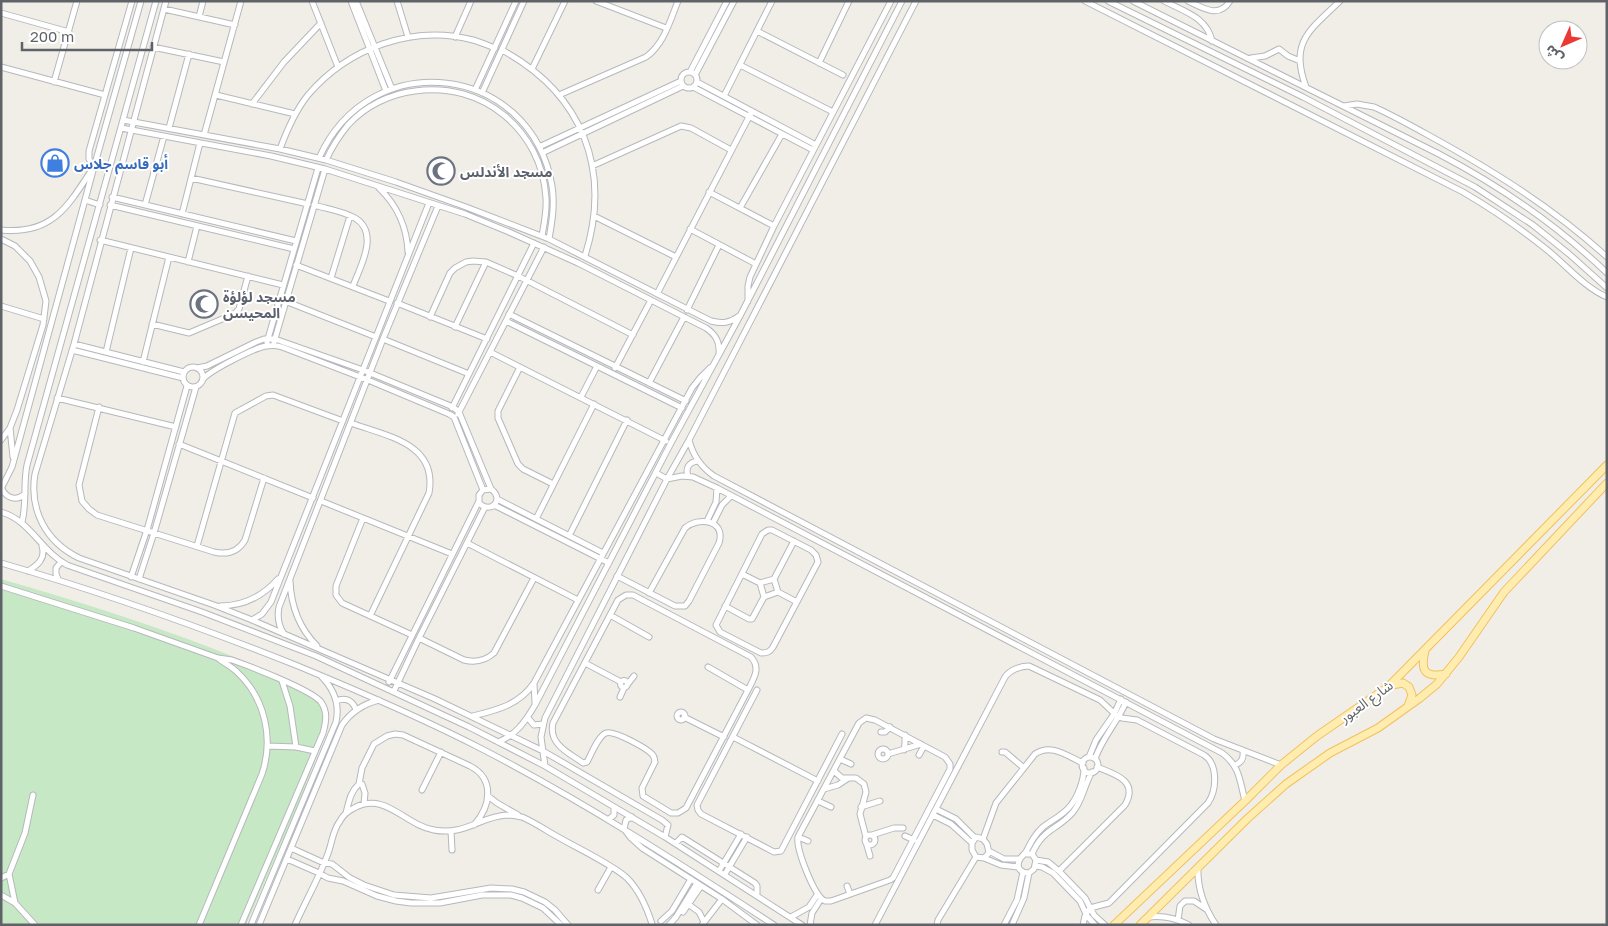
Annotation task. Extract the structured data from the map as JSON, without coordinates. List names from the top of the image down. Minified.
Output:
{"streets":{"main road":["شارع العبور"]},"places":{"shop":["أبو قاسم جلاس"],"mosque":["مسجد الأندلس","مسجد لؤلؤة المحيسن"]},"scale_bar":"200 m","north":"bottom left"}
